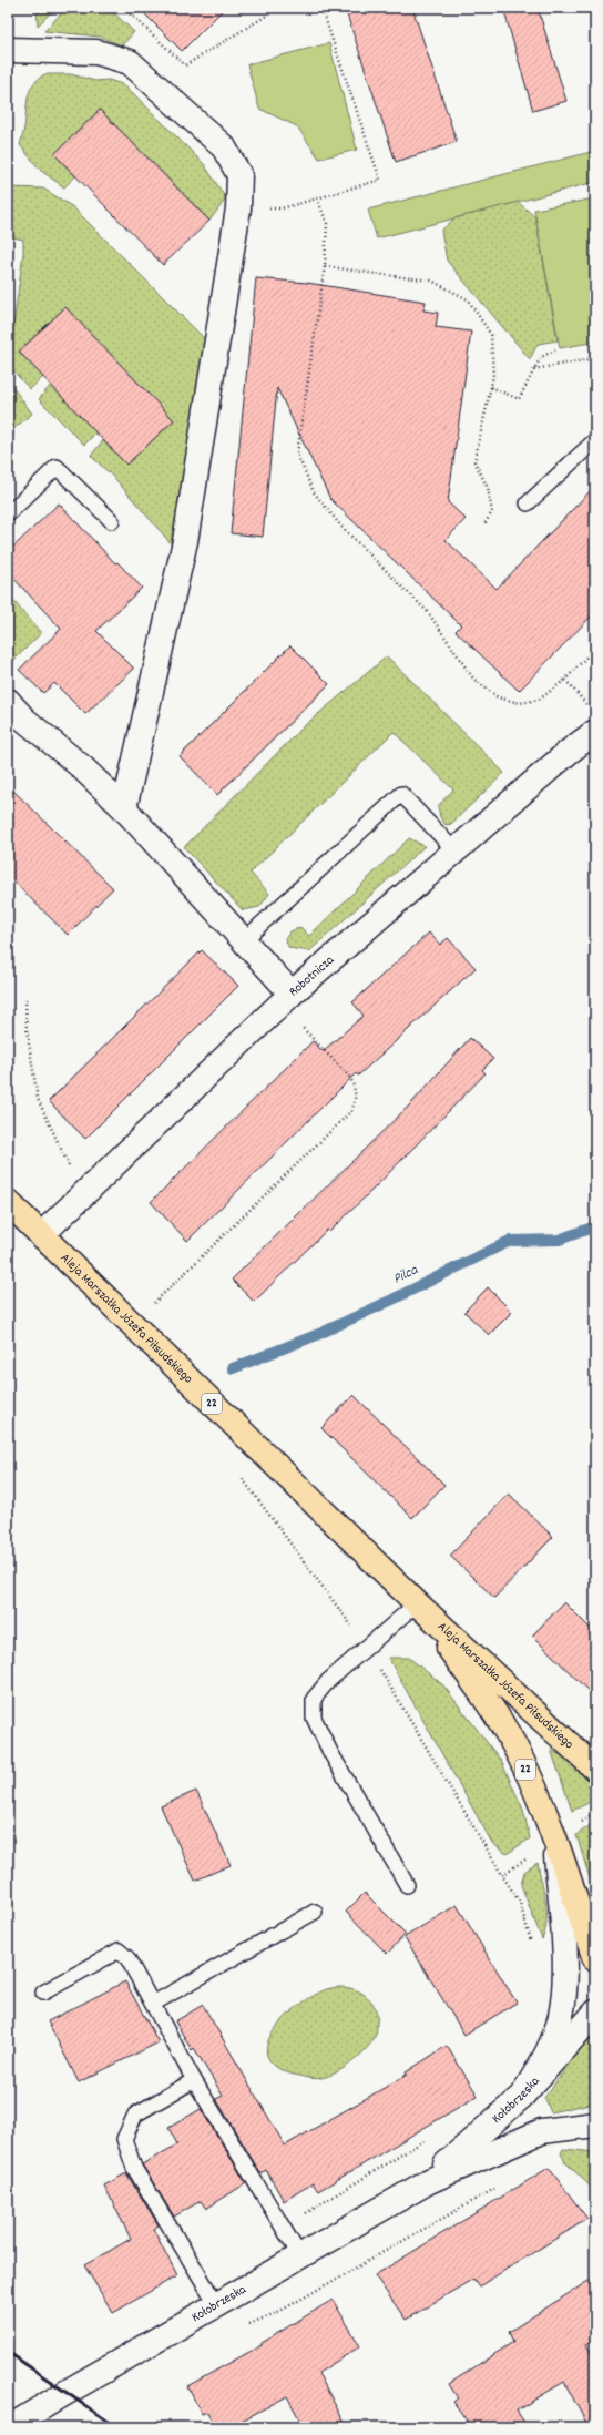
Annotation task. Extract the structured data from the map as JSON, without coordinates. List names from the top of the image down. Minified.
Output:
{"streets":{"main road":["Aleja Marszałka Józefa Piłsudskiego","22"],"street":["Robotnicza","Kołobrzeska"]},"crossings":[["Robotnicza","Aleja Marszałka Józefa Piłsudskiego"]],"water":["Pilca"]}
